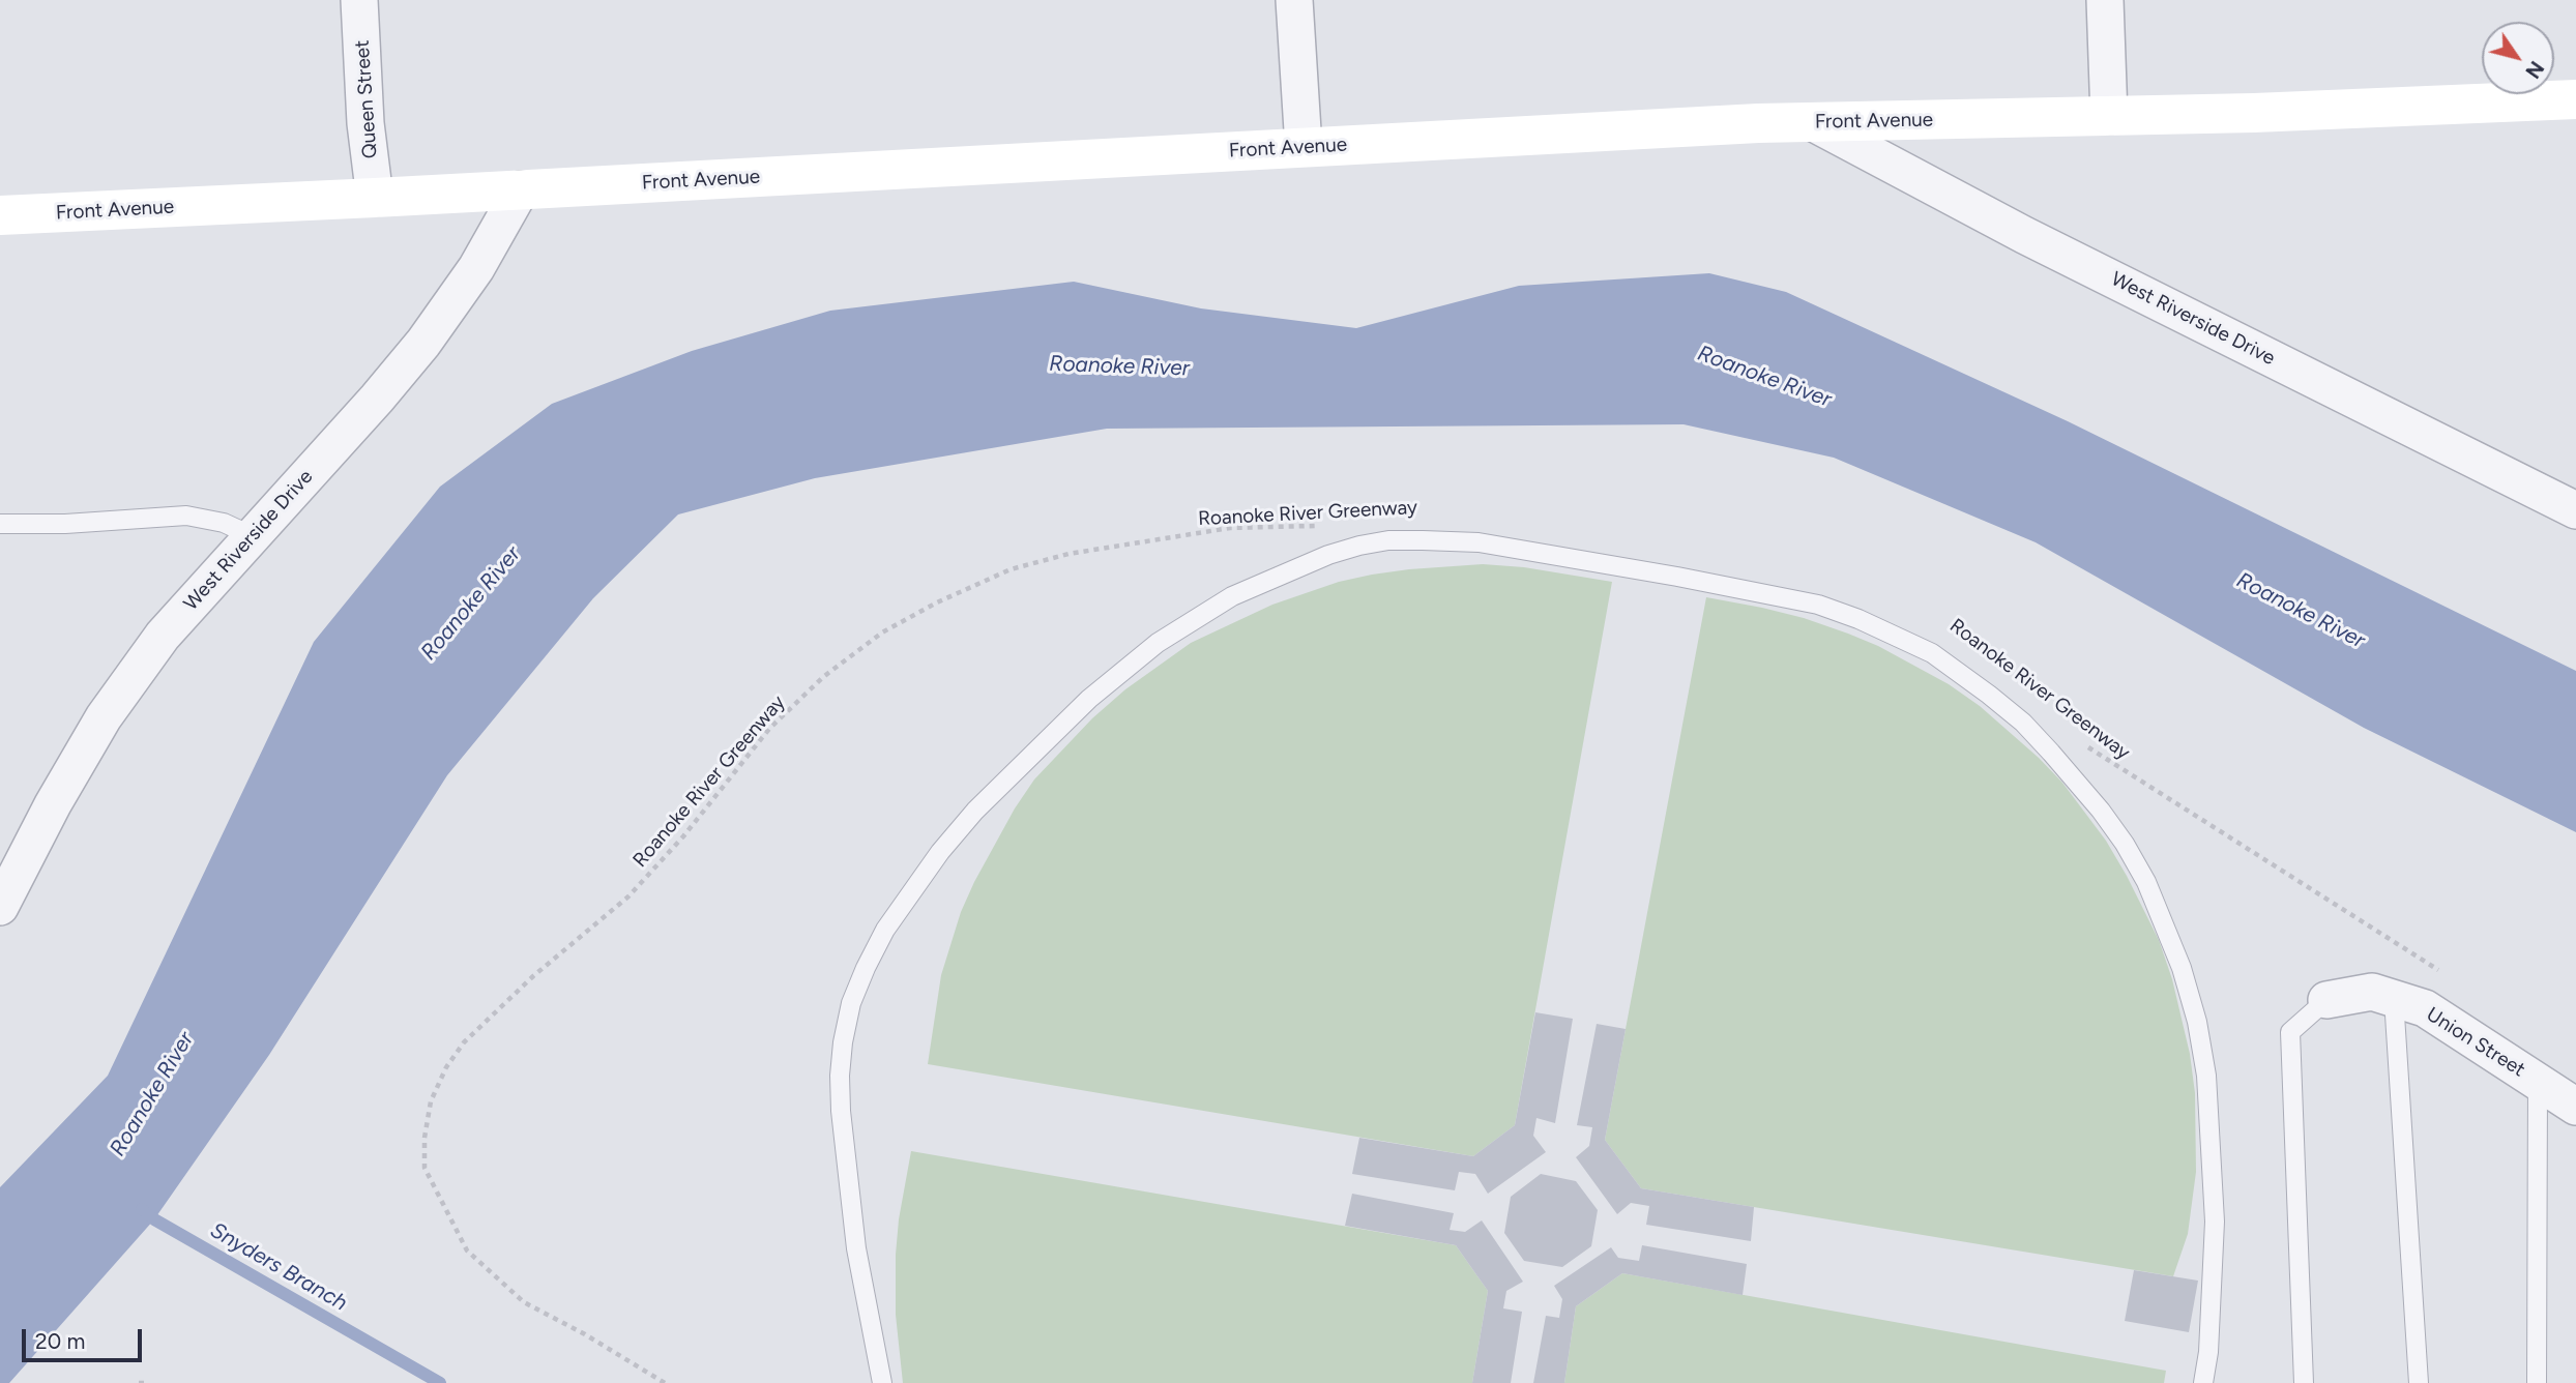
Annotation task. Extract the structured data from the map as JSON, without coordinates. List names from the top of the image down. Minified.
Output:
{"streets":{"street":["Queen Street","Front Avenue","West Riverside Drive","Union Street"],"path":["Roanoke River Greenway"]},"crossings":[["Queen Street","Front Avenue"],["Front Avenue","West Riverside Drive"]],"water":["Roanoke River","Snyders Branch"],"scale_bar":"20 m","north":"bottom right"}
